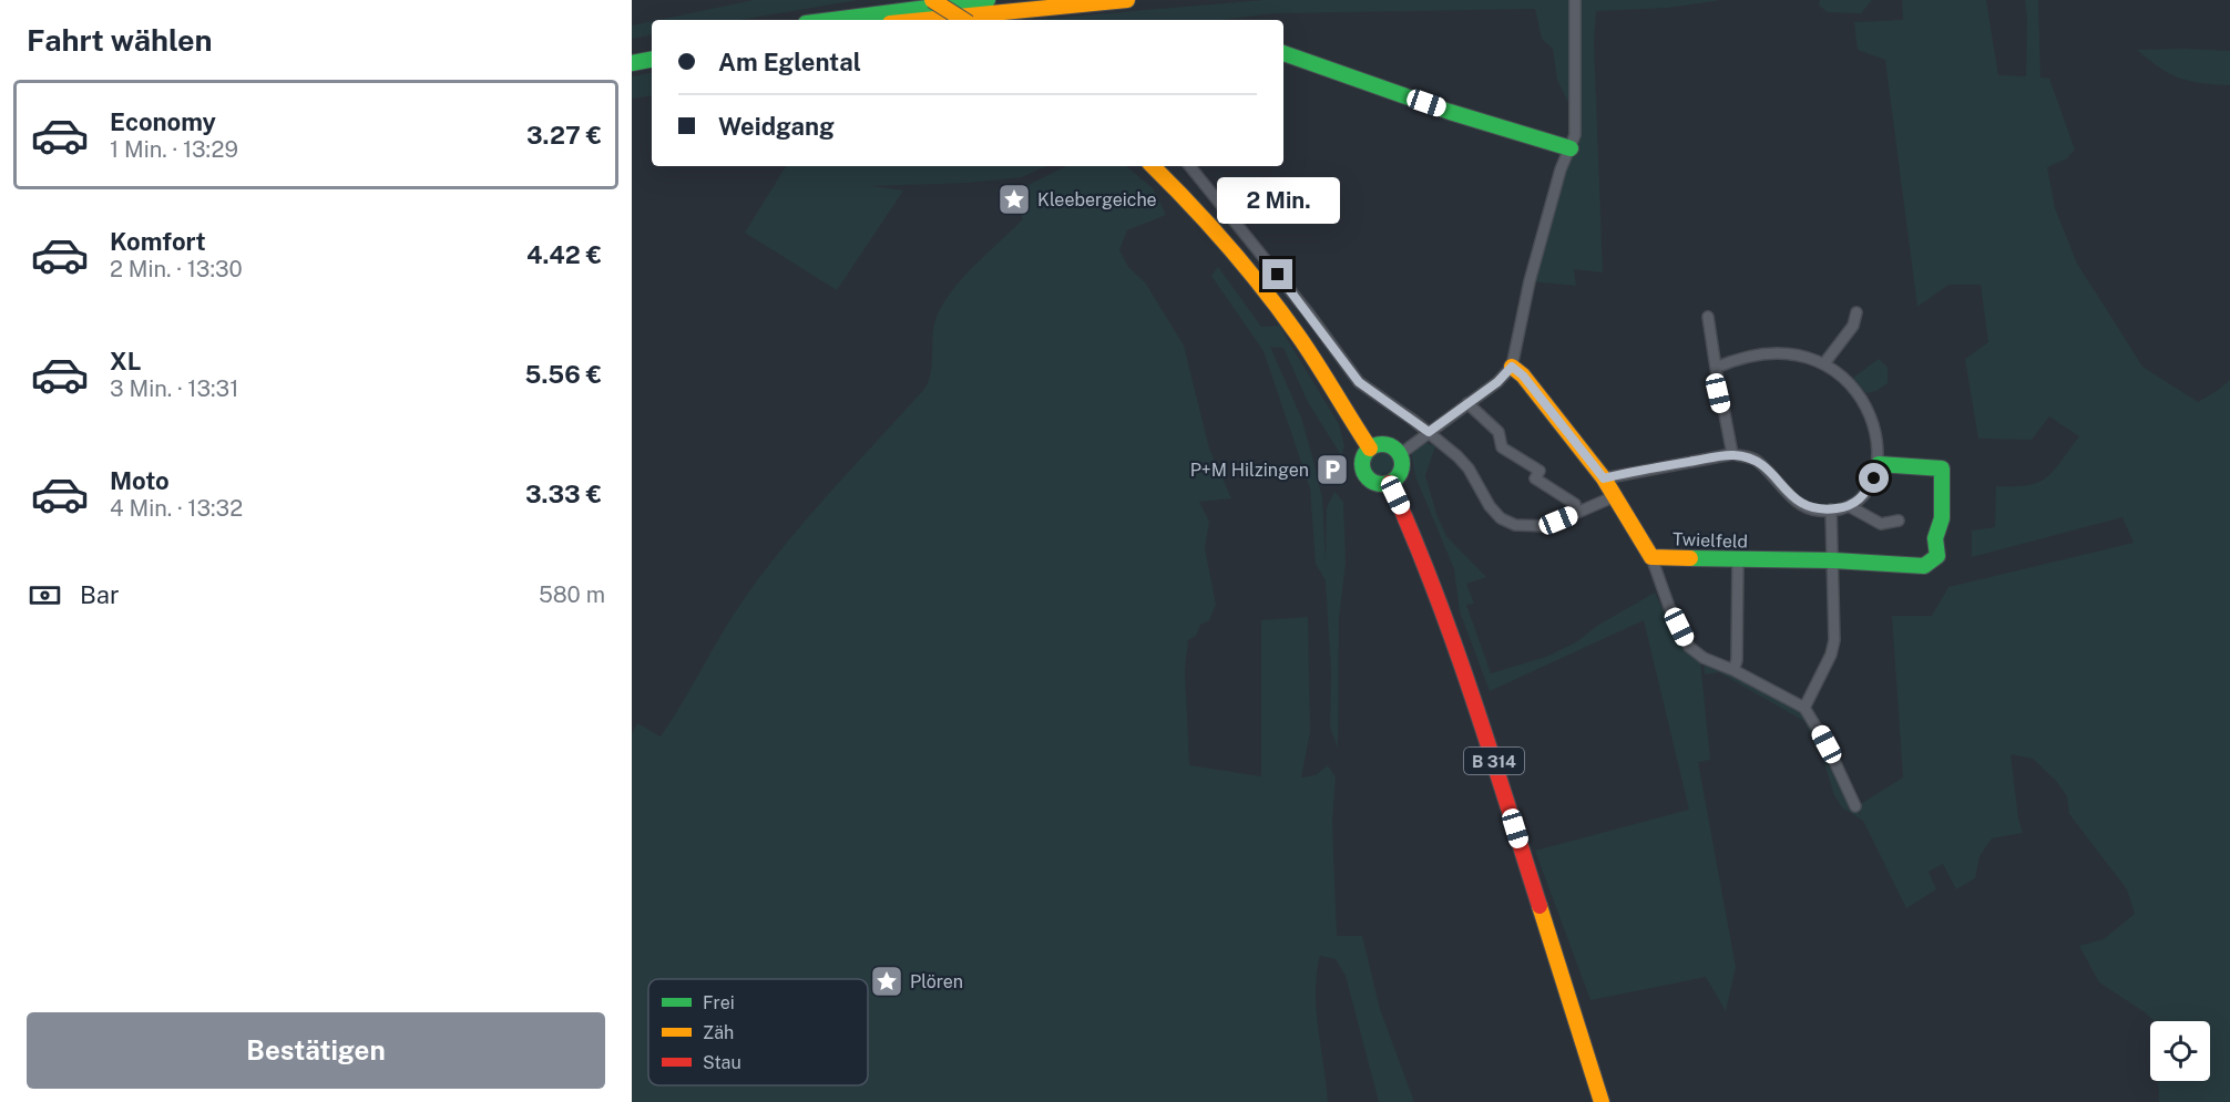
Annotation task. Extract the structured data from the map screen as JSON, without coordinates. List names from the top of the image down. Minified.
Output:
{"streets":{"main road":["Twielfeld","B 314"]},"places":{"place":["Kleebergeiche","Plören"],"parking":["P+M Hilzingen"]},"legend":["Frei","Zäh","Stau"],"page":{"heading":"Fahrt wählen","banner":["Am Eglental","Weidgang"],"list":[{"name":"Economy","note":"1 Min. · 13:29","value":"3.27 €"},{"name":"Komfort","note":"2 Min. · 13:30","value":"4.42 €"},{"name":"XL","note":"3 Min. · 13:31","value":"5.56 €"},{"name":"Moto","note":"4 Min. · 13:32","value":"3.33 €"}],"bubble":"2 Min.","pay":["Bar","580 m"],"buttons":"Bestätigen"}}
